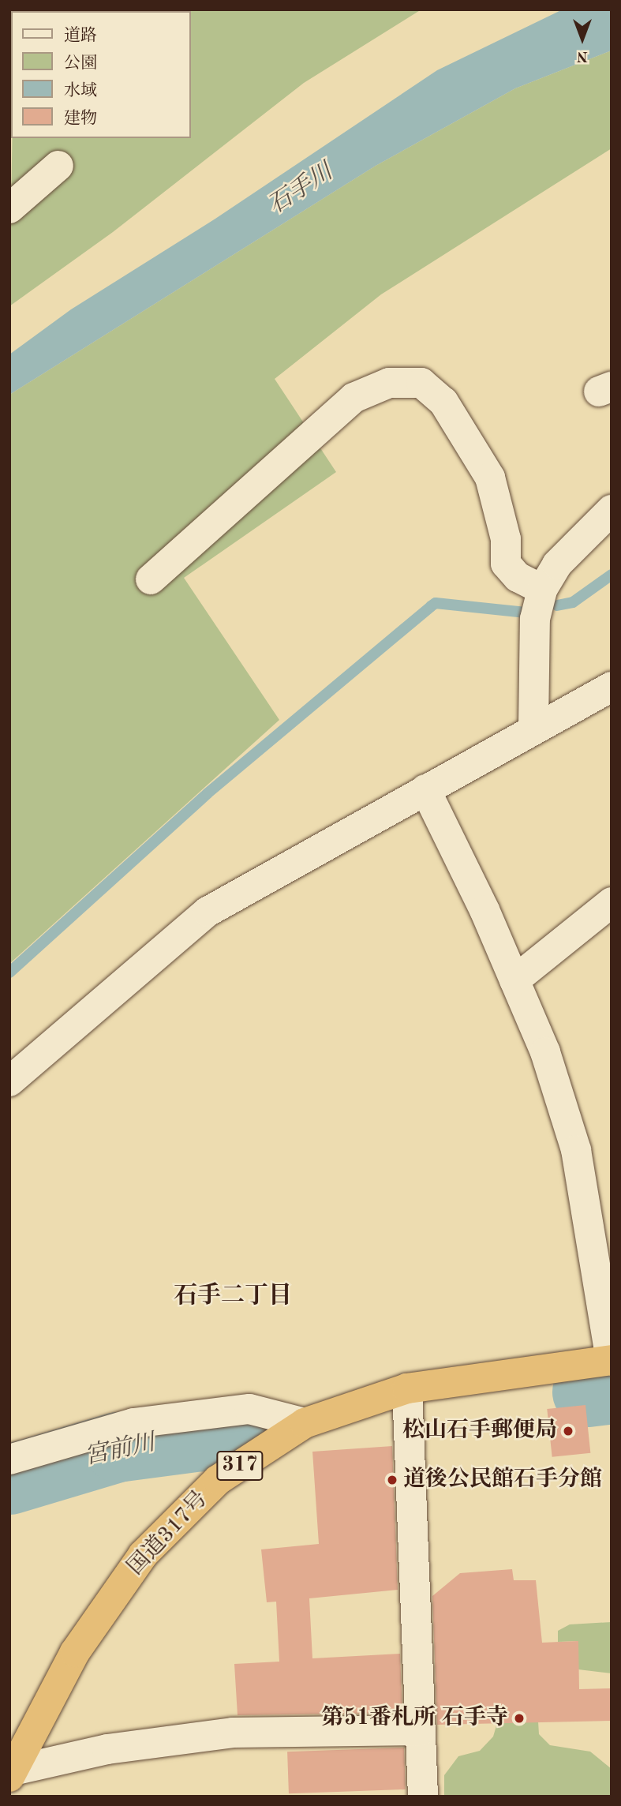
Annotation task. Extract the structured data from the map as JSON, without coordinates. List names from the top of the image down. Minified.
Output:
{"streets":{"highway":["317","国道317号"]},"districts":["石手二丁目"],"water":["石手川","宮前川"],"places":["松山石手郵便局","道後公民館石手分館","第51番札所 石手寺"],"legend":["道路","公園","水域","建物"],"north":"bottom"}
